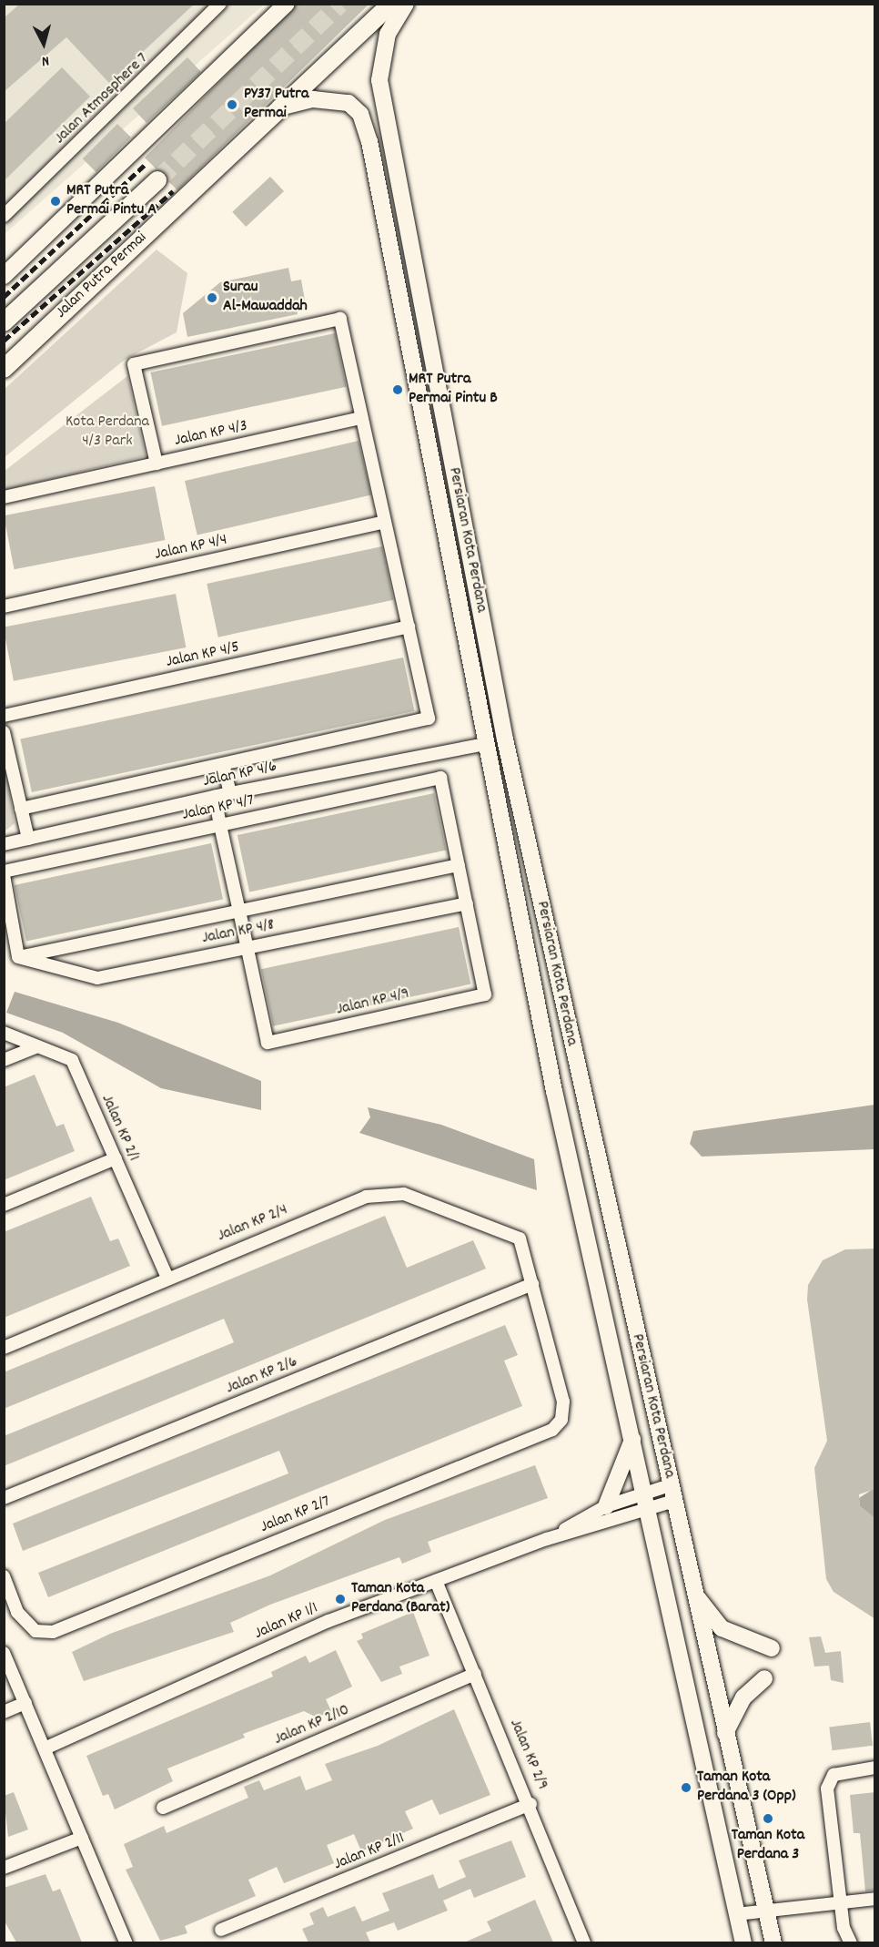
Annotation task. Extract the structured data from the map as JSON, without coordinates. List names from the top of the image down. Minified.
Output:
{"streets":{"main road":["Jalan Putra Permai"],"street":["Jalan Atmosphere 7","Jalan KP 4/3","Persiaran Kota Perdana","Jalan KP 4/4","Jalan KP 4/5","Jalan KP 4/6","Jalan KP 4/7","Jalan KP 4/8","Jalan KP 4/9","Jalan KP 2/1","Jalan KP 2/4","Jalan KP 2/6","Jalan KP 2/7","Jalan KP 1/1","Jalan KP 2/10","Jalan KP 2/9","Jalan KP 2/11"]},"crossings":[["Jalan Putra Permai","Persiaran Kota Perdana"],["Persiaran Kota Perdana","Jalan KP 4/6"],["Persiaran Kota Perdana","Jalan KP 1/1"],["Jalan KP 4/5","Jalan KP 4/6"],["Jalan KP 4/7","Jalan KP 4/8"],["Jalan KP 4/8","Jalan KP 4/9"],["Jalan KP 2/1","Jalan KP 2/4"],["Jalan KP 2/4","Jalan KP 2/6"],["Jalan KP 2/4","Jalan KP 2/7"],["Jalan KP 2/6","Jalan KP 2/7"],["Jalan KP 1/1","Jalan KP 2/9"],["Jalan KP 2/10","Jalan KP 2/9"],["Jalan KP 2/9","Jalan KP 2/11"]],"parks":["Kota Perdana 4/3 Park"],"places":["PY37 Putra Permai","MRT Putra Permai Pintu A","Surau Al-Mawaddah","MRT Putra Permai Pintu B","Taman Kota Perdana (Barat)","Taman Kota Perdana 3 (Opp)","Taman Kota Perdana 3"],"north":"bottom"}
